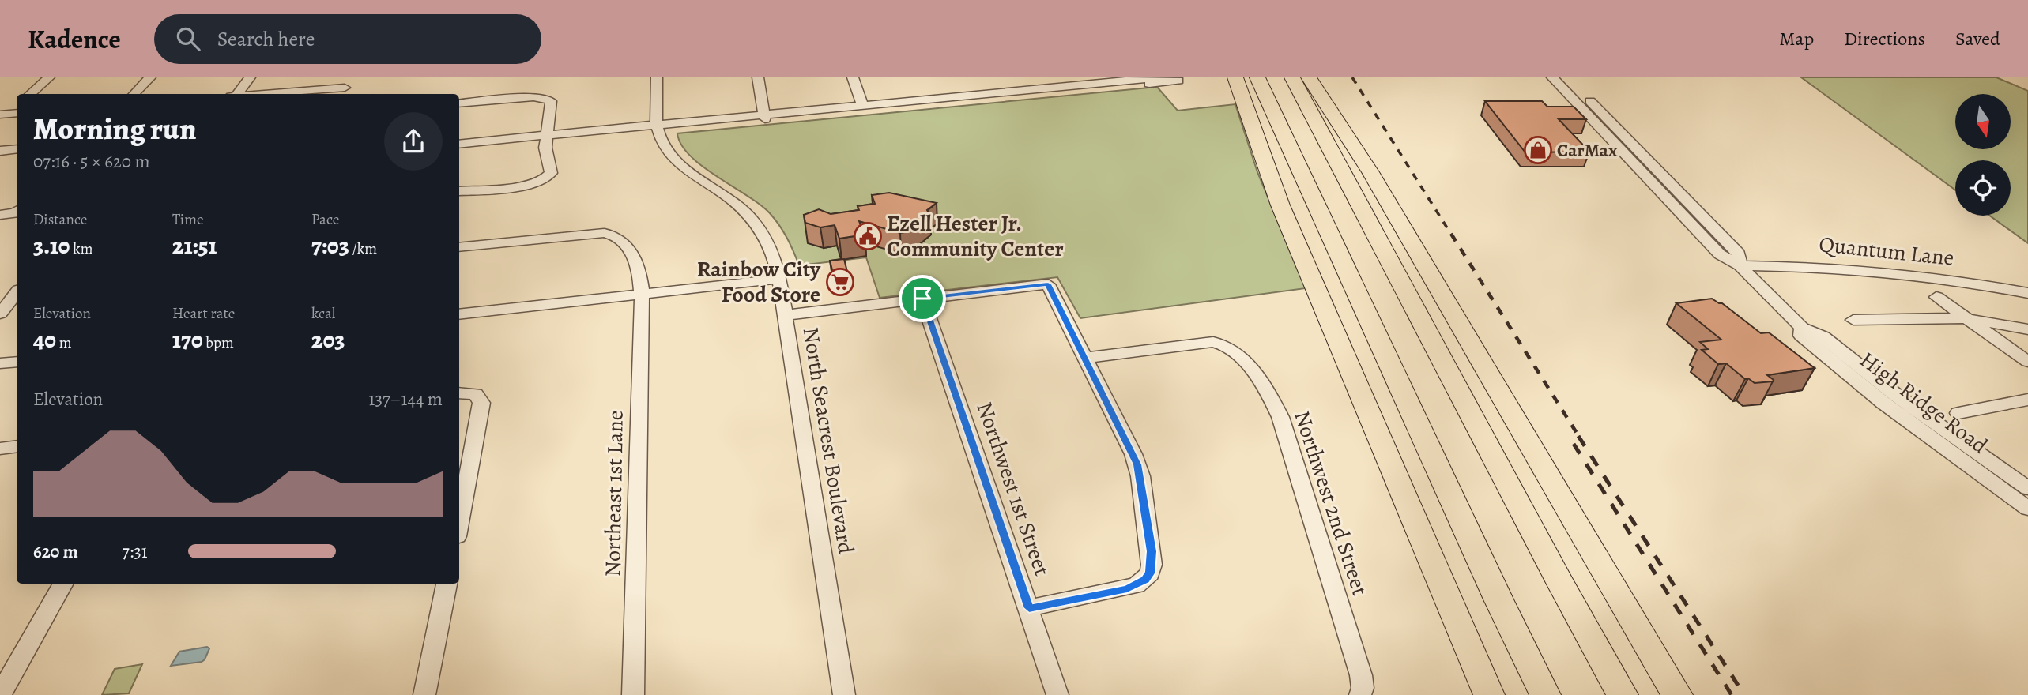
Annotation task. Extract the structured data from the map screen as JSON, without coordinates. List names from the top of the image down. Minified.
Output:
{"streets":{"street":["Quantum Lane","High Ridge Road","North Seacrest Boulevard","Northwest 1st Street","Northeast 1st Lane","Northwest 2nd Street"]},"crossings":[["Quantum Lane","High Ridge Road"]],"places":{"shop":["CarMax"],"public building":["Ezell Hester Jr. Community Center"],"supermarket":["Rainbow City Food Store"]},"north":"bottom","page":{"header":"Kadence","search":"Search here","nav":["Map","Directions","Saved"],"heading":["Morning run","07:16 · 5 × 620 m"],"stats":[["Distance","3.10 km"],["Time","21:51"],["Pace","7:03 /km"],["Elevation","40 m"],["Heart rate","170 bpm"],["kcal","203"]],"chart":["Elevation","137–144 m"],"list":[{"name":"620 m","note":"7:31"}]}}
